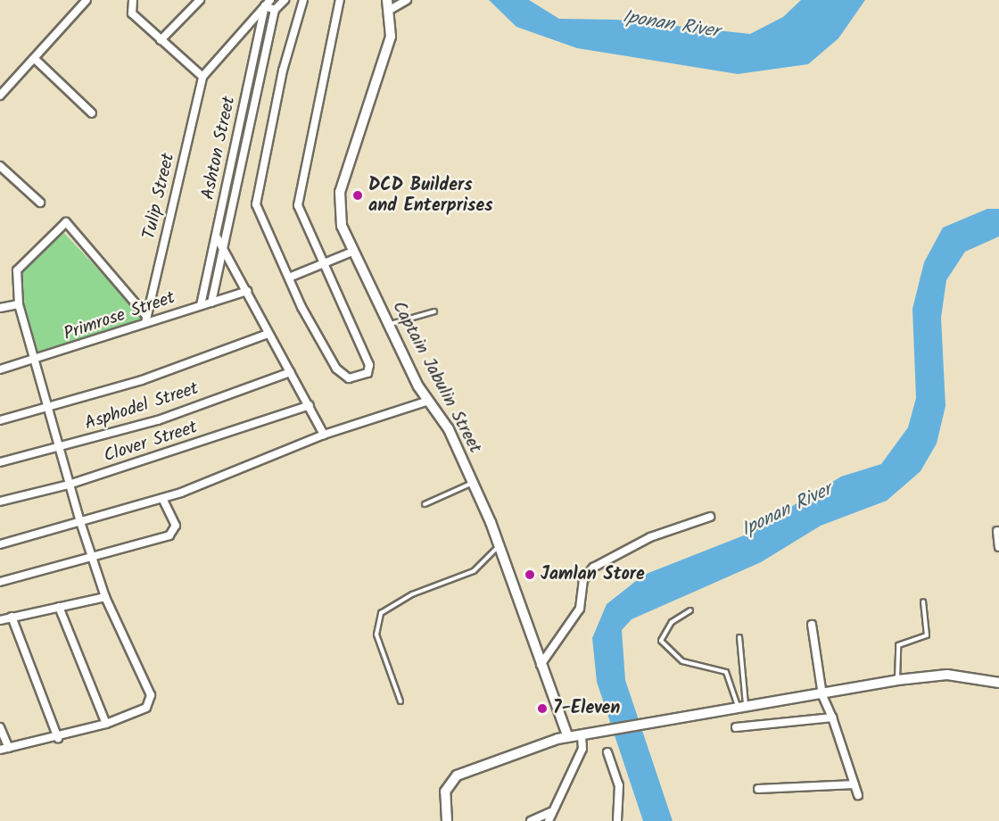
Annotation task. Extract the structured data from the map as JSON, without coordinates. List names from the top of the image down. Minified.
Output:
{"streets":{"street":["Ashton Street","Tulip Street","Primrose Street","Captain Jabulin Street","Asphodel Street","Clover Street"]},"crossings":[["Ashton Street","Primrose Street"],["Tulip Street","Primrose Street"]],"water":["Iponan River"],"places":["DCD Builders and Enterprises","Jamlan Store","7-Eleven"]}
